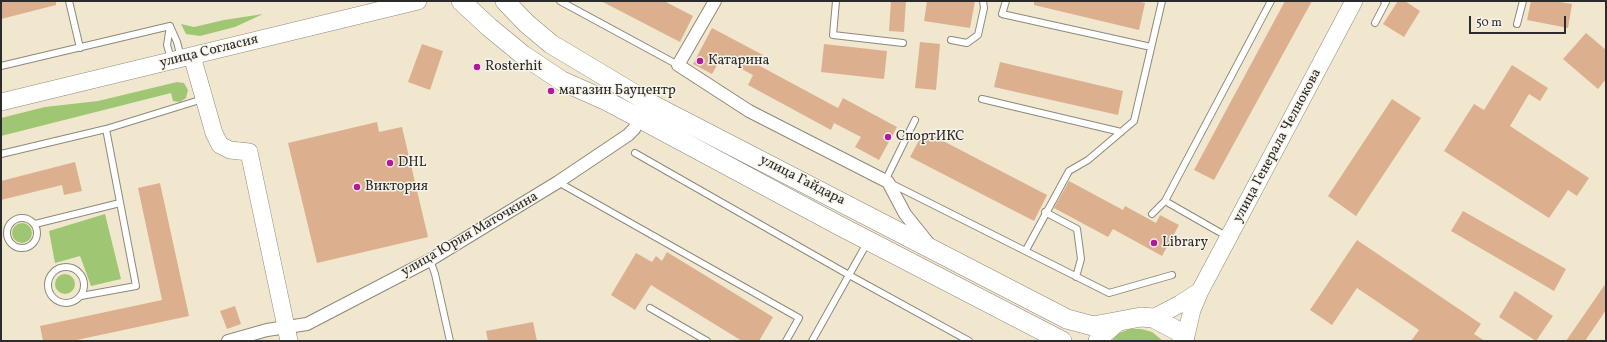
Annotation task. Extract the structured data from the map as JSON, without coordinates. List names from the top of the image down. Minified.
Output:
{"streets":{"main road":["улица Согласия","улица Генерала Челнокова","улица Гайдара"],"street":["улица Юрия Маточкина"]},"crossings":[["улица Генерала Челнокова","улица Гайдара"],["улица Гайдара","улица Юрия Маточкина"]],"places":["Катарина","Rosterhit","магазин Бауцентр","СпортИКС","DHL","Виктория","Library"],"scale_bar":"50 m"}
